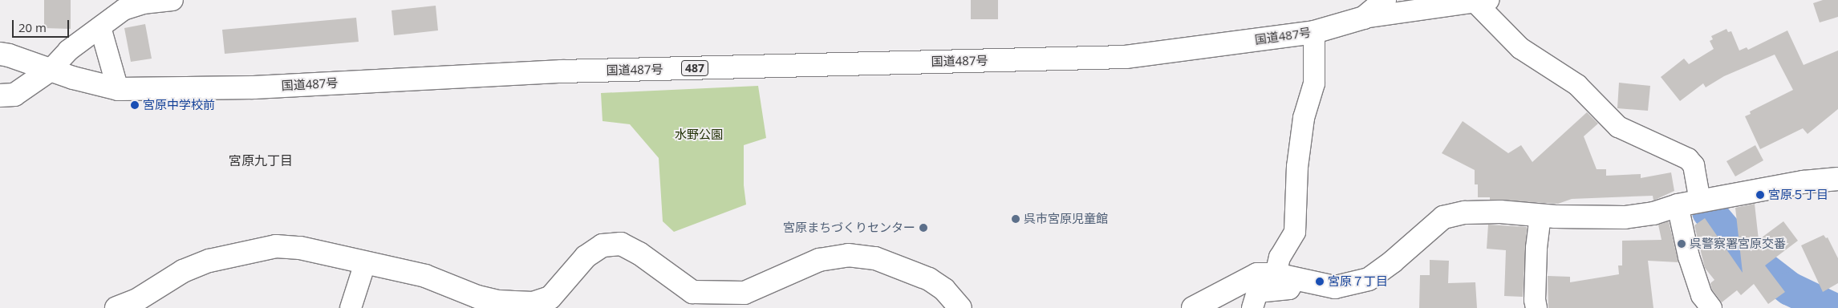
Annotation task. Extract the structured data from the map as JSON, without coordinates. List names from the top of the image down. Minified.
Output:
{"streets":{"main road":["国道487号","487"]},"districts":["宮原九丁目"],"parks":["水野公園"],"places":["宮原中学校前","宮原５丁目","呉市宮原児童館","宮原まちづくりセンター","呉警察署宮原交番","宮原７丁目"],"scale_bar":"20 m"}
